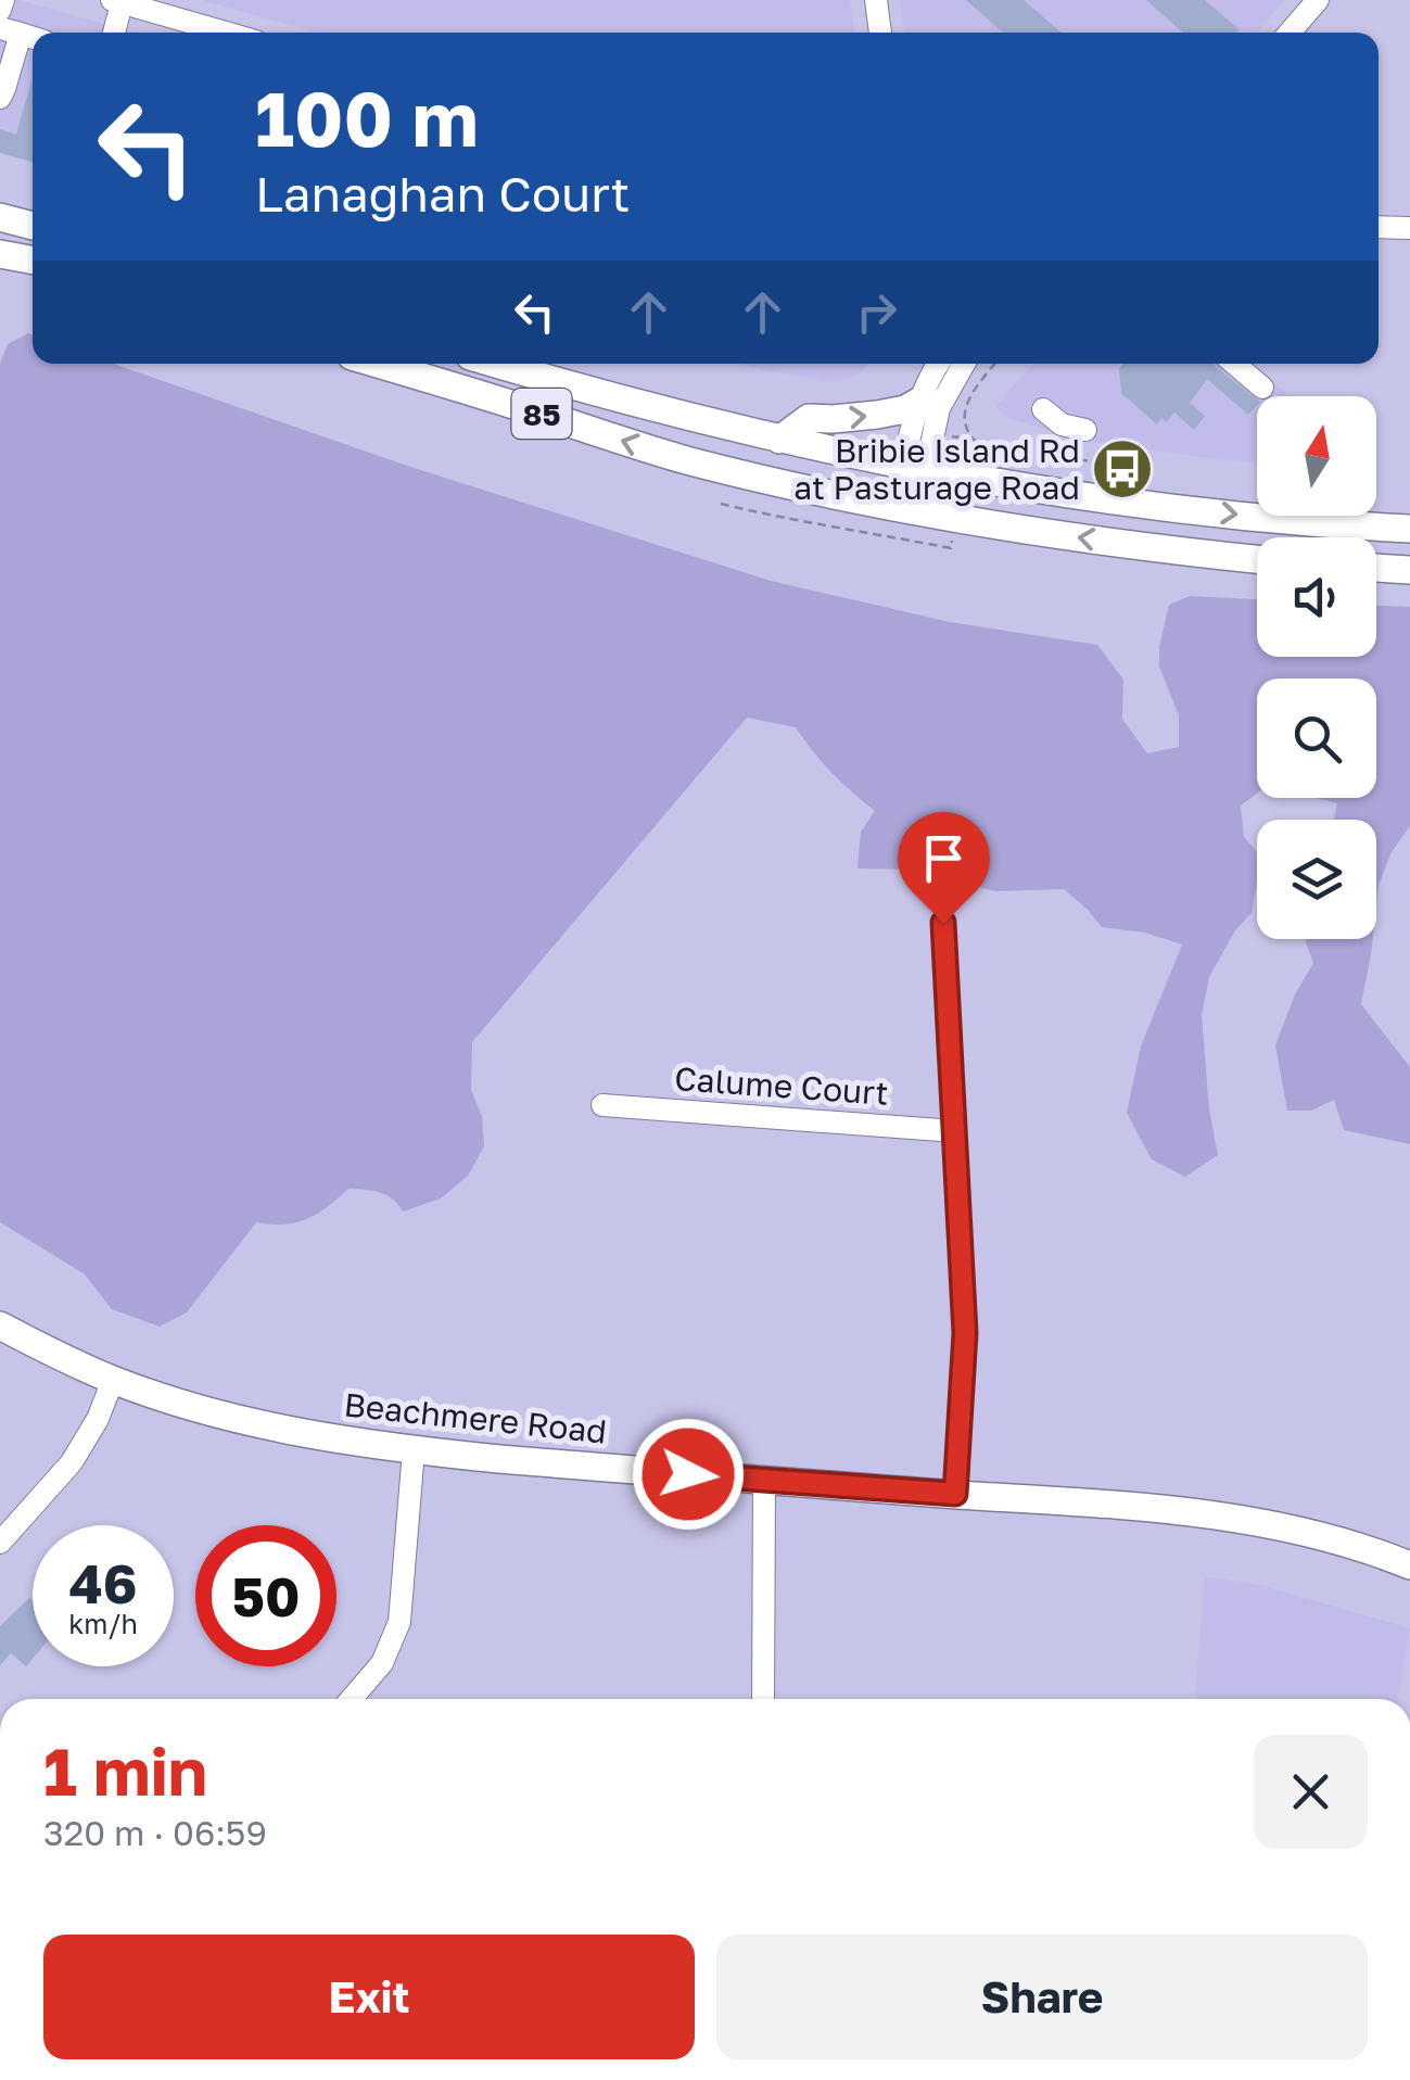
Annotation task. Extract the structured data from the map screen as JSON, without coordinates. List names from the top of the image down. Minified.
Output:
{"streets":{"main road":["85","Beachmere Road"],"street":["Calume Court"]},"places":{"bus stop":["Bribie Island Rd at Pasturage Road"]},"north":"top","page":{"turn":["100 m","Lanaghan Court"],"speed":"46 km/h","limit":"50","heading":["1 min","320 m · 06:59"],"buttons":["Exit","Share"]}}
